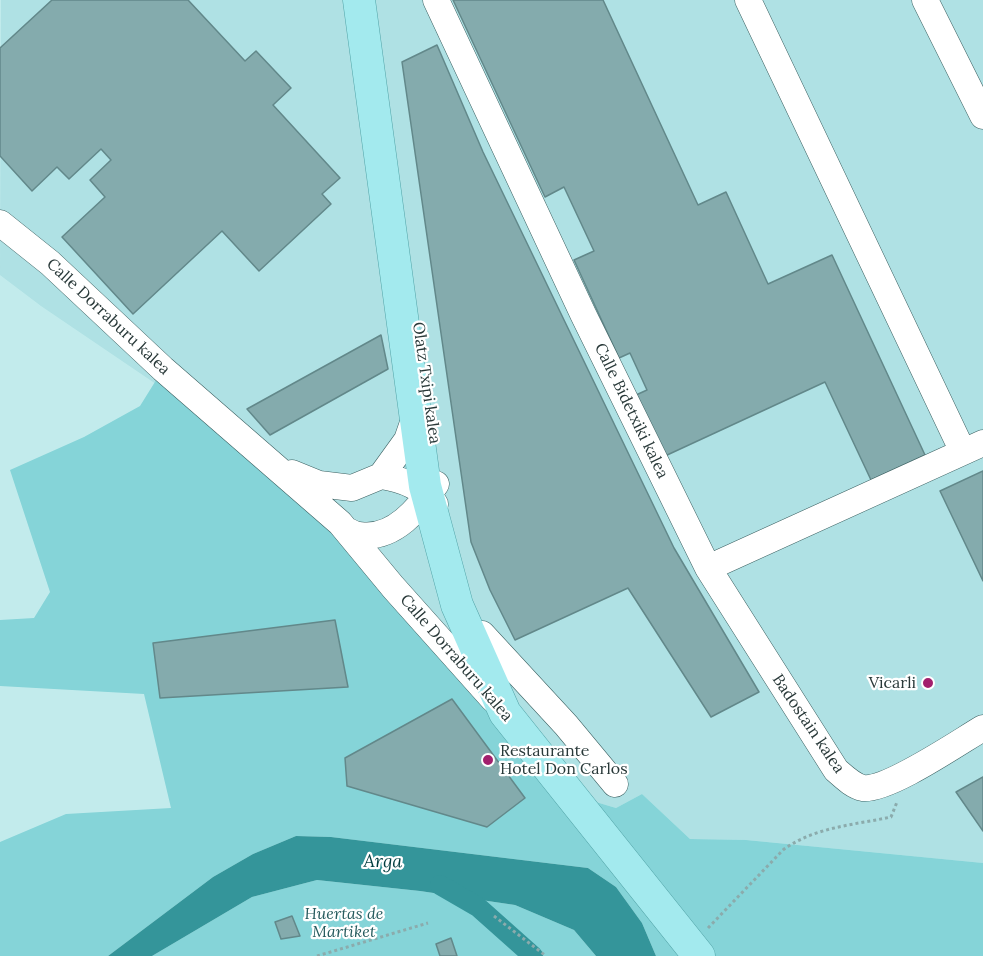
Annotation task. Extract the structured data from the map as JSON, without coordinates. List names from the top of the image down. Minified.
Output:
{"streets":{"main road":["Calle Dorraburu kalea","Olatz Txipi kalea"],"street":["Calle Bidetxiki kalea","Badostain kalea"]},"crossings":[["Calle Dorraburu kalea","Olatz Txipi kalea"],["Calle Bidetxiki kalea","Badostain kalea"]],"water":["Arga"],"parks":["Huertas de Martiket"],"places":["Vicarli","Restaurante Hotel Don Carlos"]}
